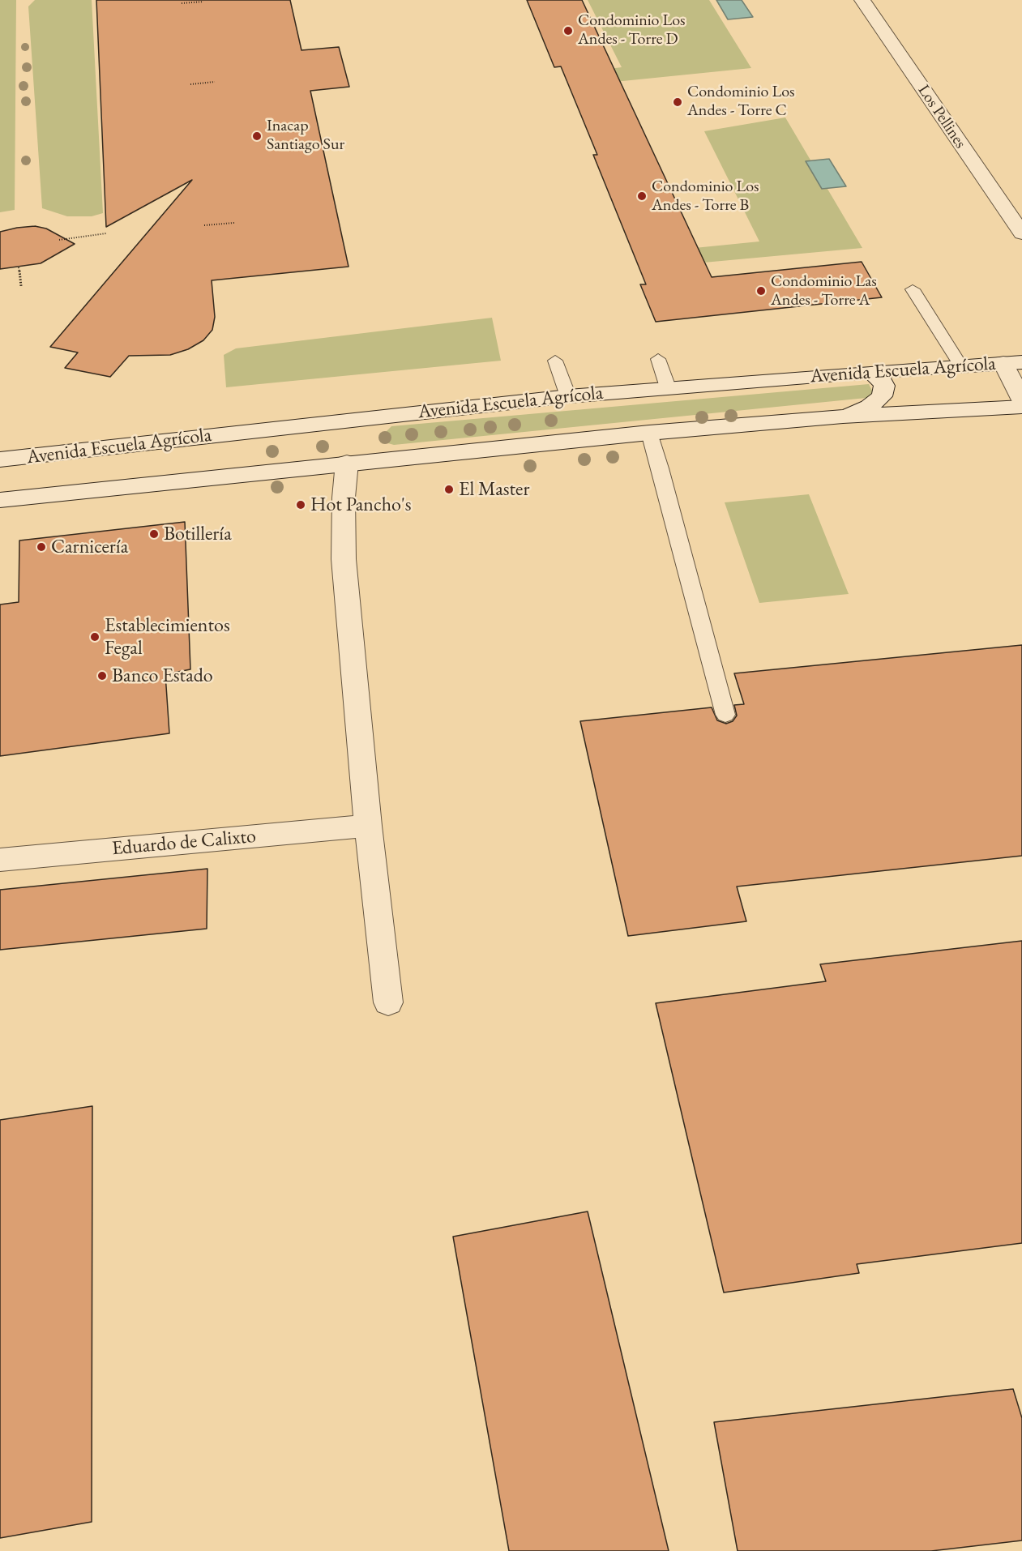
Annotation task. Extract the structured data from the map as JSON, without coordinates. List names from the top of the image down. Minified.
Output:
{"streets":{"main road":["Los Pellines","Avenida Escuela Agrícola","Eduardo de Calixto"]},"places":["Condominio Los Andes - Torre D","Condominio Los Andes - Torre C","Inacap Santiago Sur","Condominio Los Andes - Torre B","Condominio Las Andes - Torre A","El Master","Hot Pancho's","Botillería","Carnicería","Establecimientos Fegal","Banco Estado"]}
